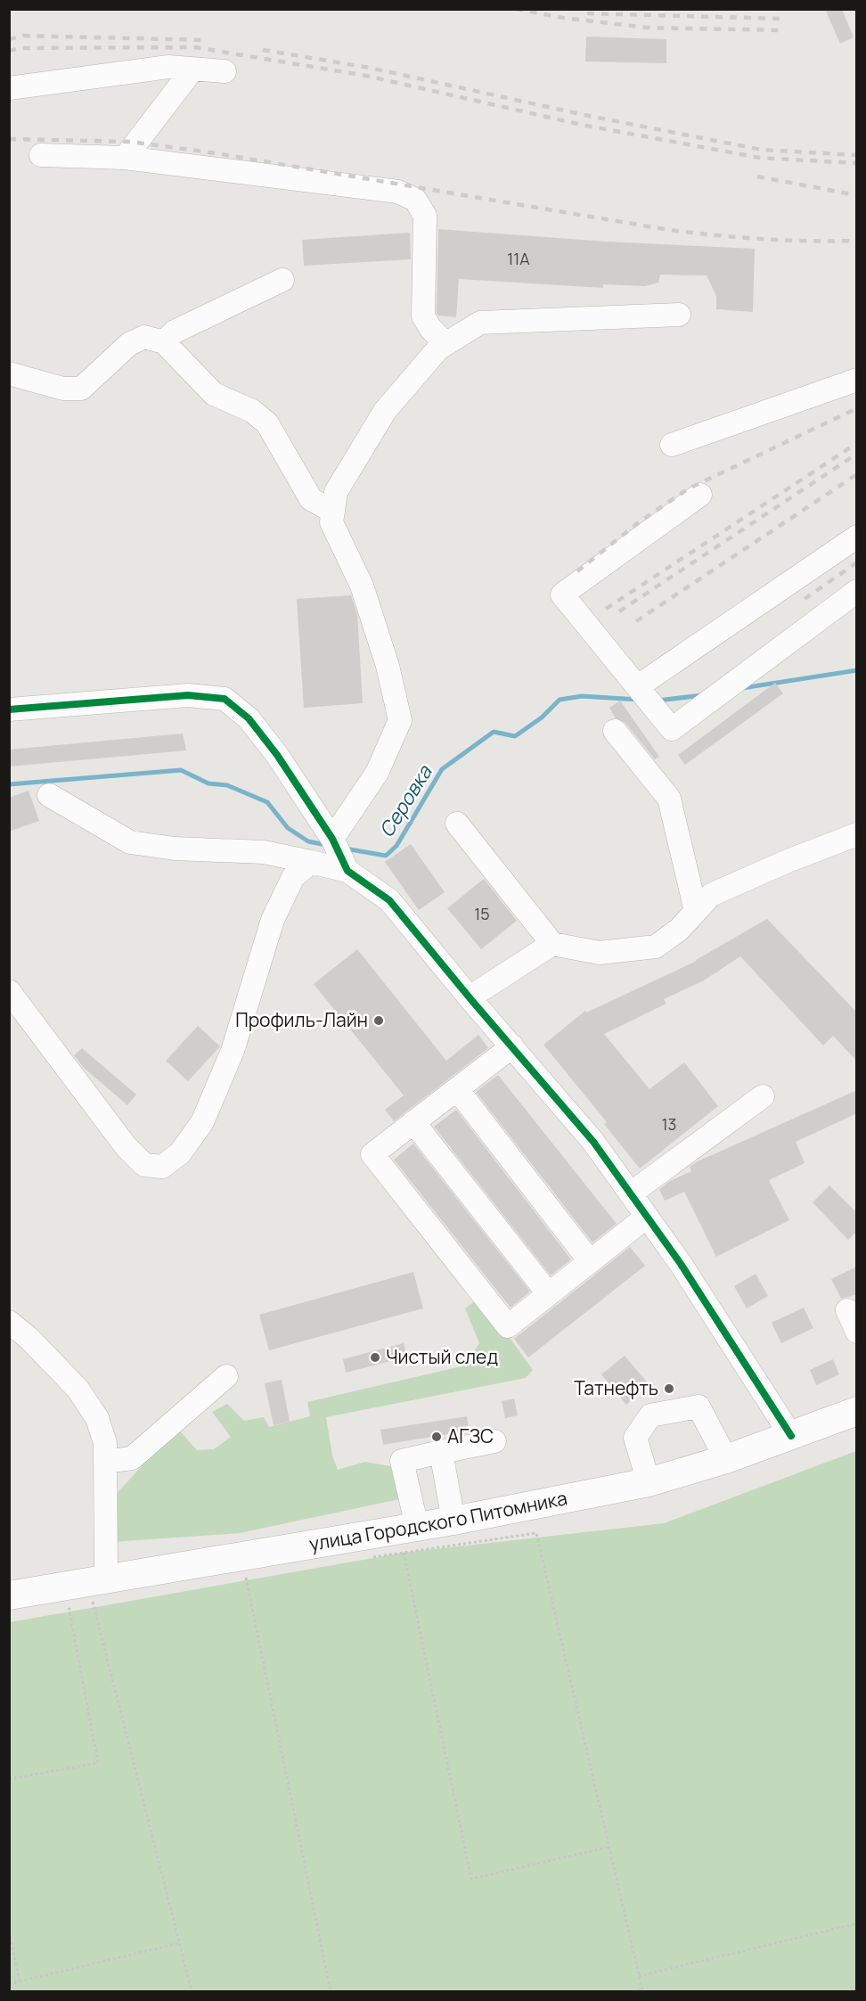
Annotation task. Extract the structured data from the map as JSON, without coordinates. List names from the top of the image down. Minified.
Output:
{"streets":{"main road":["улица Городского Питомника"]},"water":["Серовка"],"places":["Профиль-Лайн","Чистый след","Татнефть","АГЗС"],"house_numbers":["11А","15","13"]}
